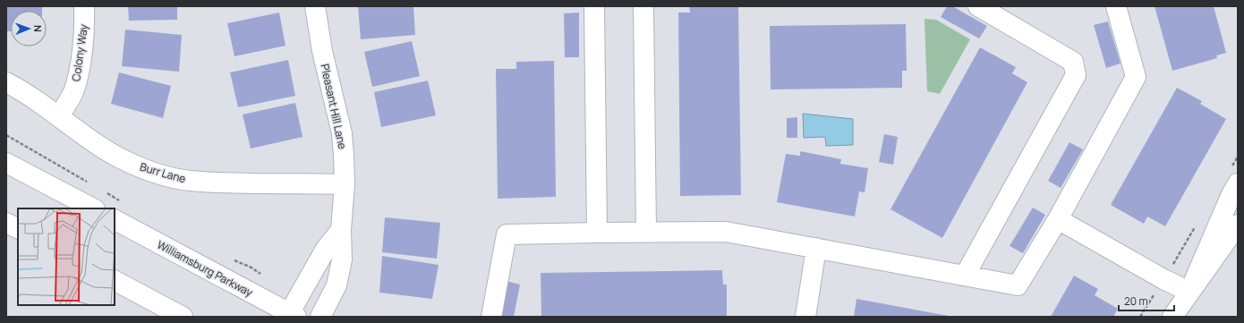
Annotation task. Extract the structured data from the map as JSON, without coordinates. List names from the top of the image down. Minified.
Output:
{"streets":{"street":["Colony Way","Pleasant Hill Lane","Burr Lane","Williamsburg Parkway"]},"crossings":[["Colony Way","Burr Lane"],["Pleasant Hill Lane","Burr Lane"]],"scale_bar":"20 m","north":"right"}
